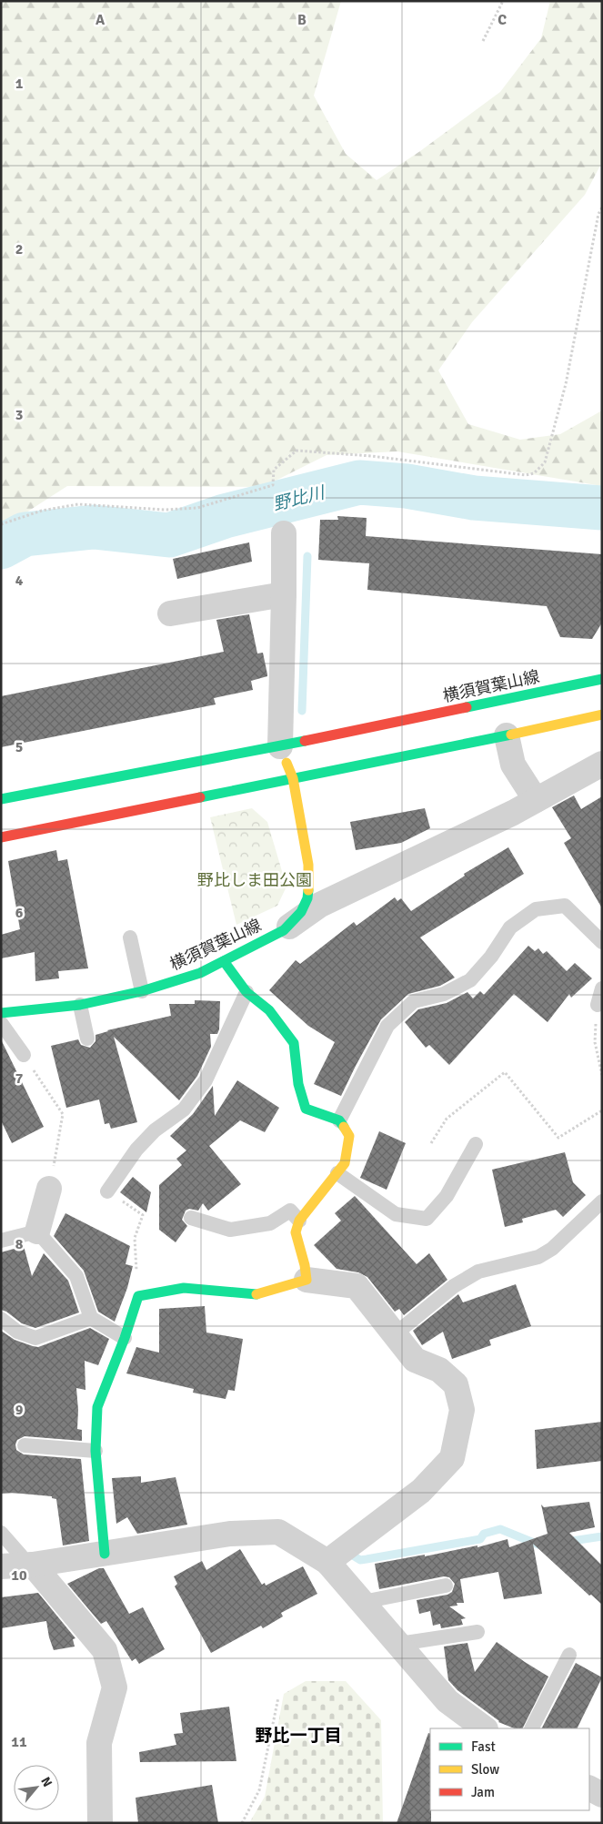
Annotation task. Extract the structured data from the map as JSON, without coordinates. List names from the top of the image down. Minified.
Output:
{"streets":{"main road":["横須賀葉山線"]},"districts":["野比一丁目"],"water":["野比川"],"parks":["野比しま田公園"],"legend":["Fast","Slow","Jam"],"north":"top right","grid":{"columns":["A","B","C"],"rows":["1","2","3","4","5","6","7","8","9","10","11"]}}
